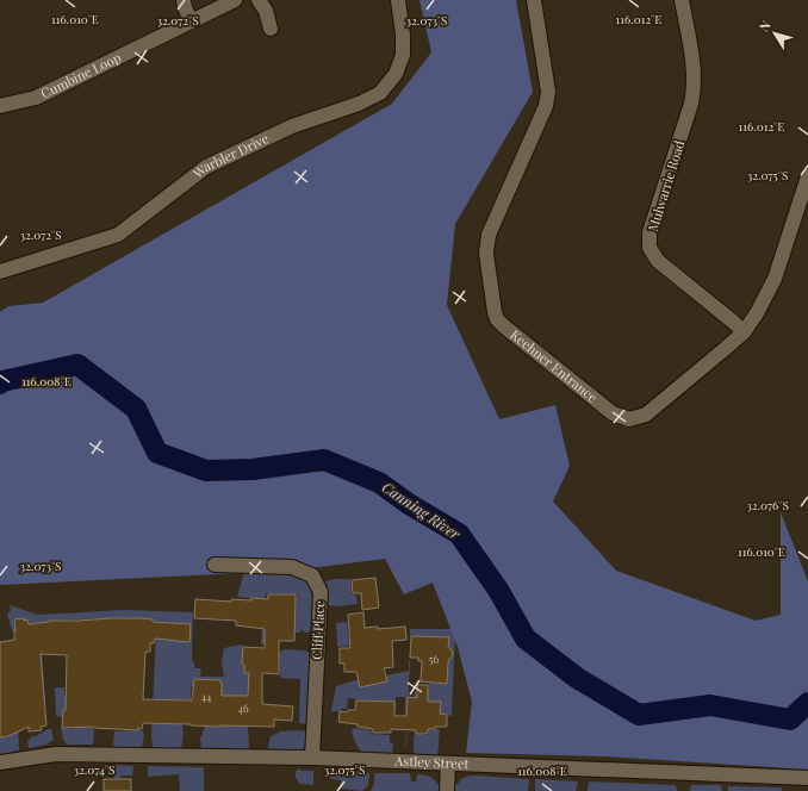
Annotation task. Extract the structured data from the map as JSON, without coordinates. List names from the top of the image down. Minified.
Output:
{"streets":{"street":["Cumbine Loop","Warbler Drive","Mulwarrie Road","Keehner Entrance","Cliff Place","Astley Street"]},"crossings":[["Mulwarrie Road","Keehner Entrance"],["Cliff Place","Astley Street"]],"water":["Canning River"],"house_numbers":["56","44","46"],"north":"top left","coordinates":["116.010°E","116.012°E","32.072°S","32.073°S","32.075°S","116.008°E","32.076°S","32.074°S"]}
